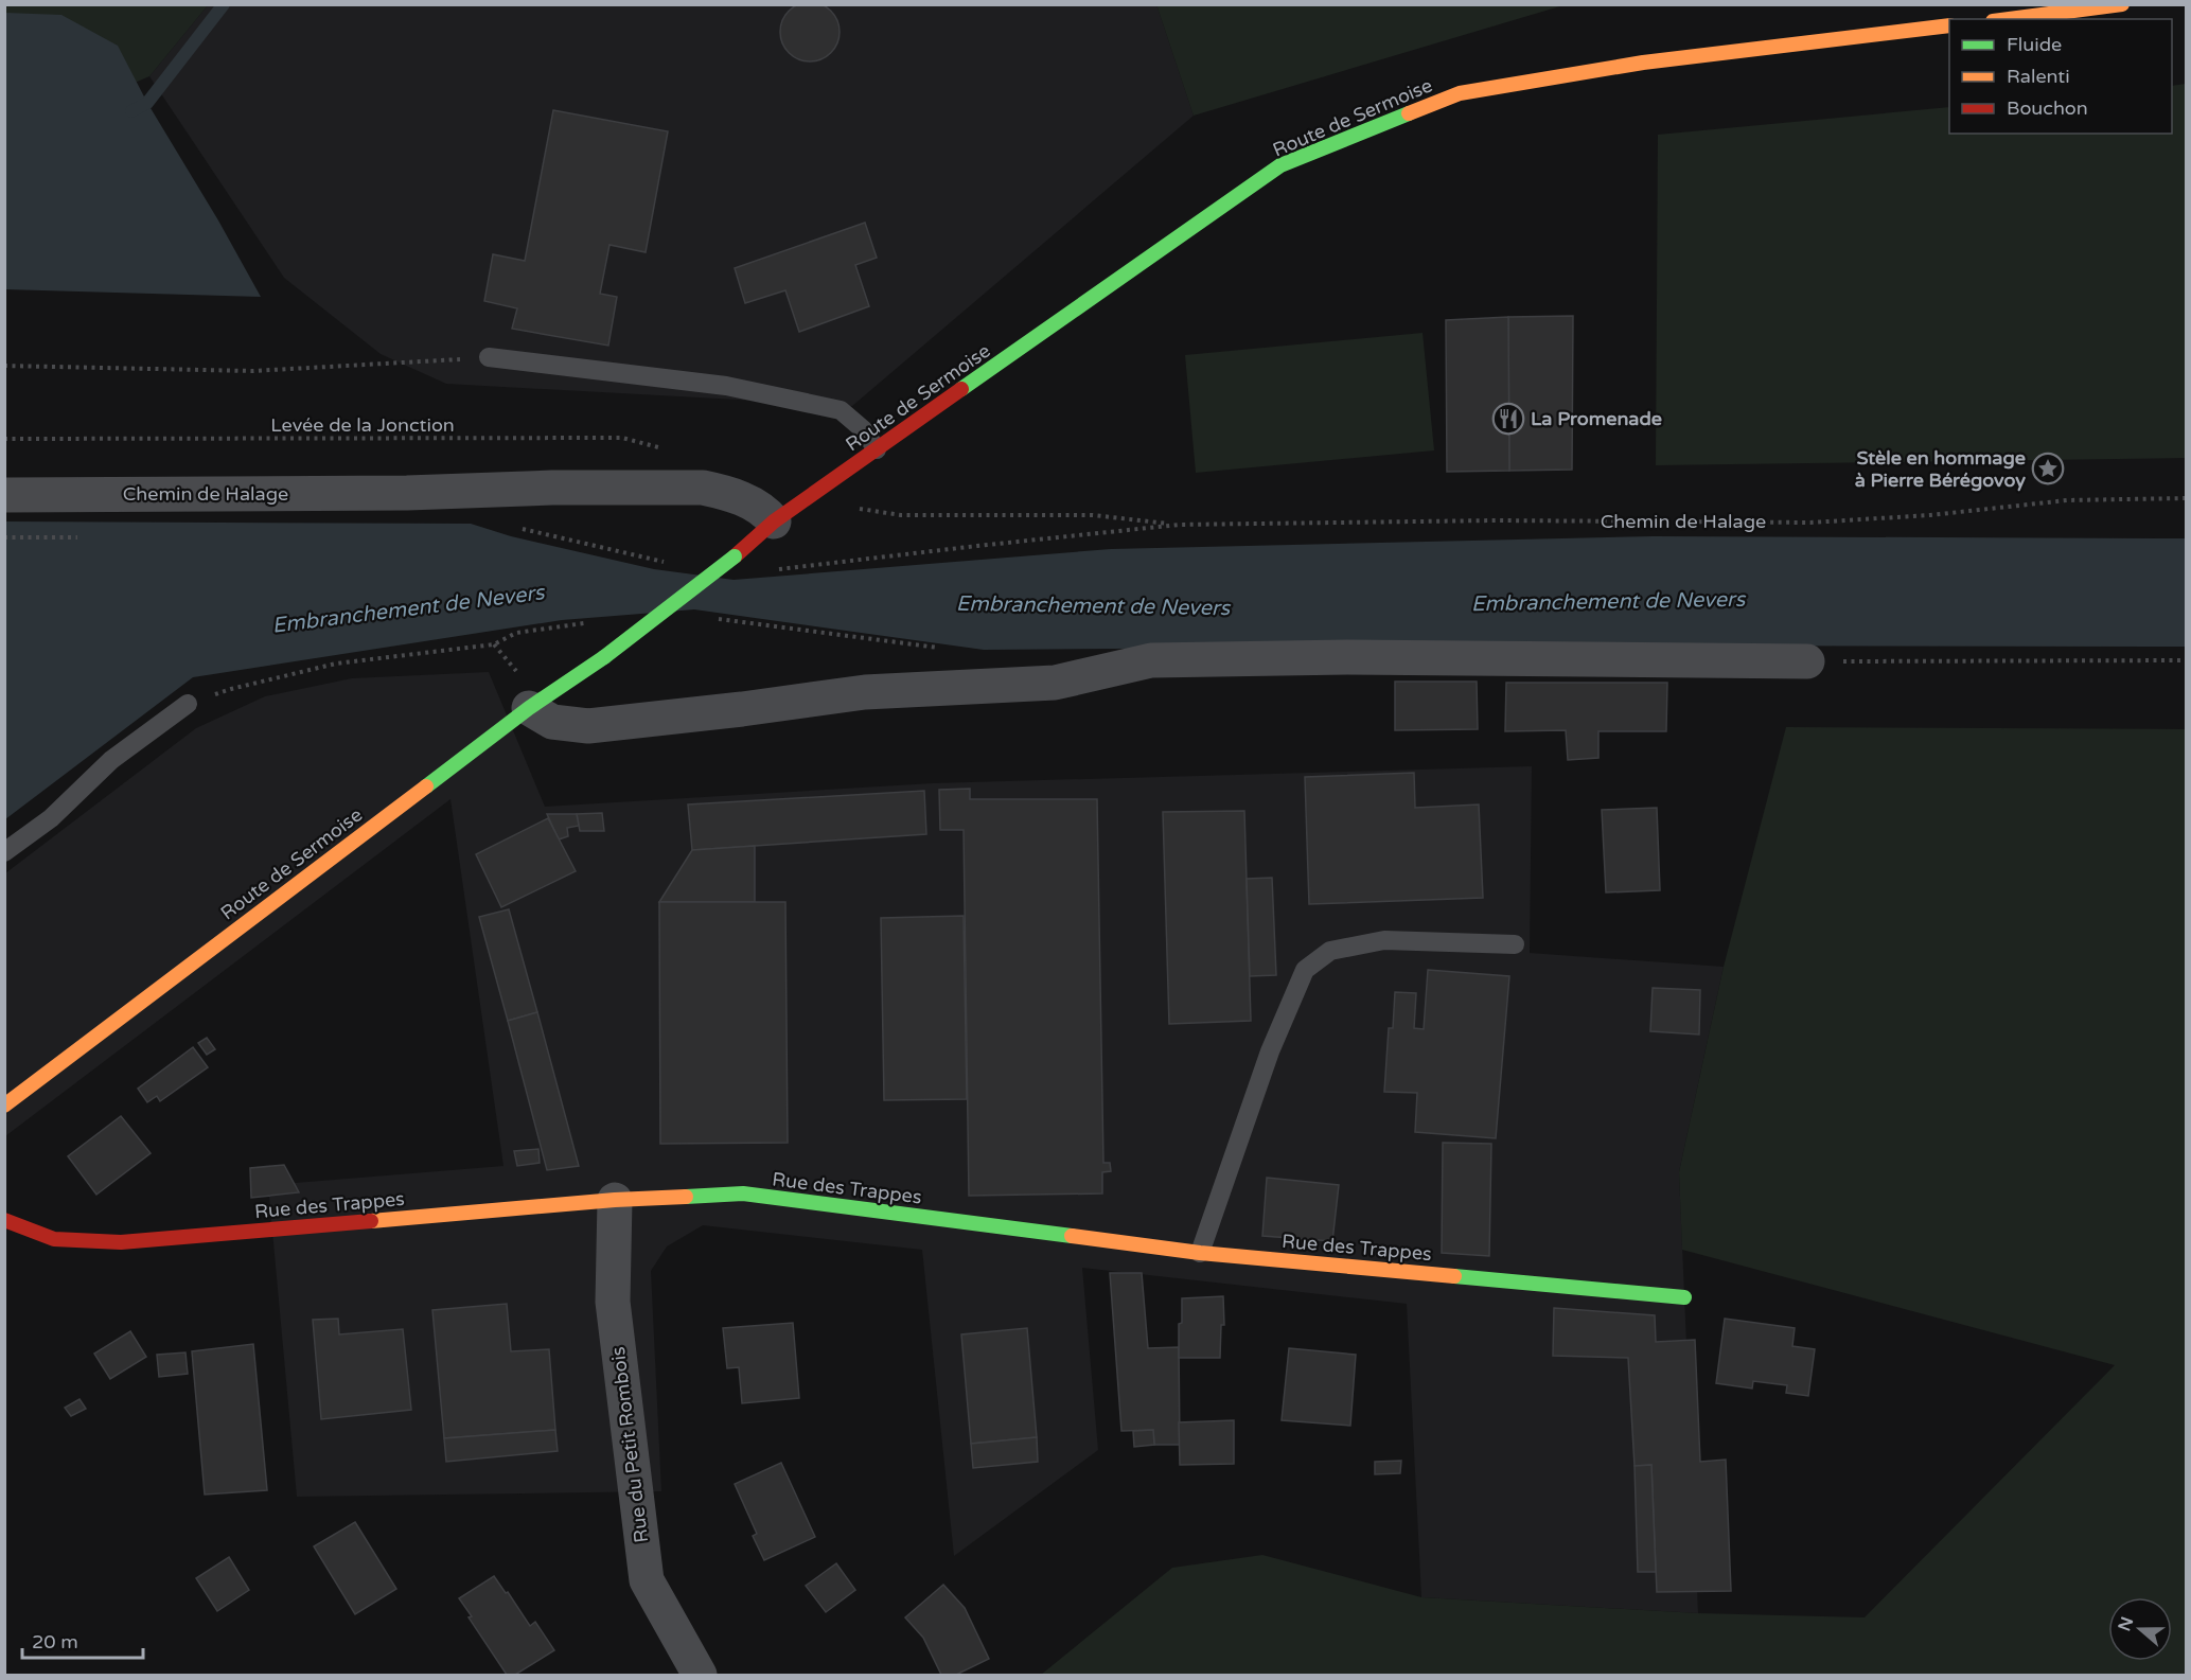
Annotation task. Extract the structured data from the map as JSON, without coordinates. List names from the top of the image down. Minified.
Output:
{"streets":{"main road":["Route de Sermoise","Rue des Trappes"],"street":["Chemin de Halage","Rue du Petit Rombois"],"path":["Levée de la Jonction"]},"crossings":[["Route de Sermoise","Chemin de Halage"],["Levée de la Jonction","Chemin de Halage"],["Rue des Trappes","Rue du Petit Rombois"]],"water":["Embranchement de Nevers"],"places":{"restaurant":["La Promenade"],"place":["Stèle en hommage à Pierre Bérégovoy"]},"legend":["Fluide","Ralenti","Bouchon"],"scale_bar":"20 m","north":"left"}
